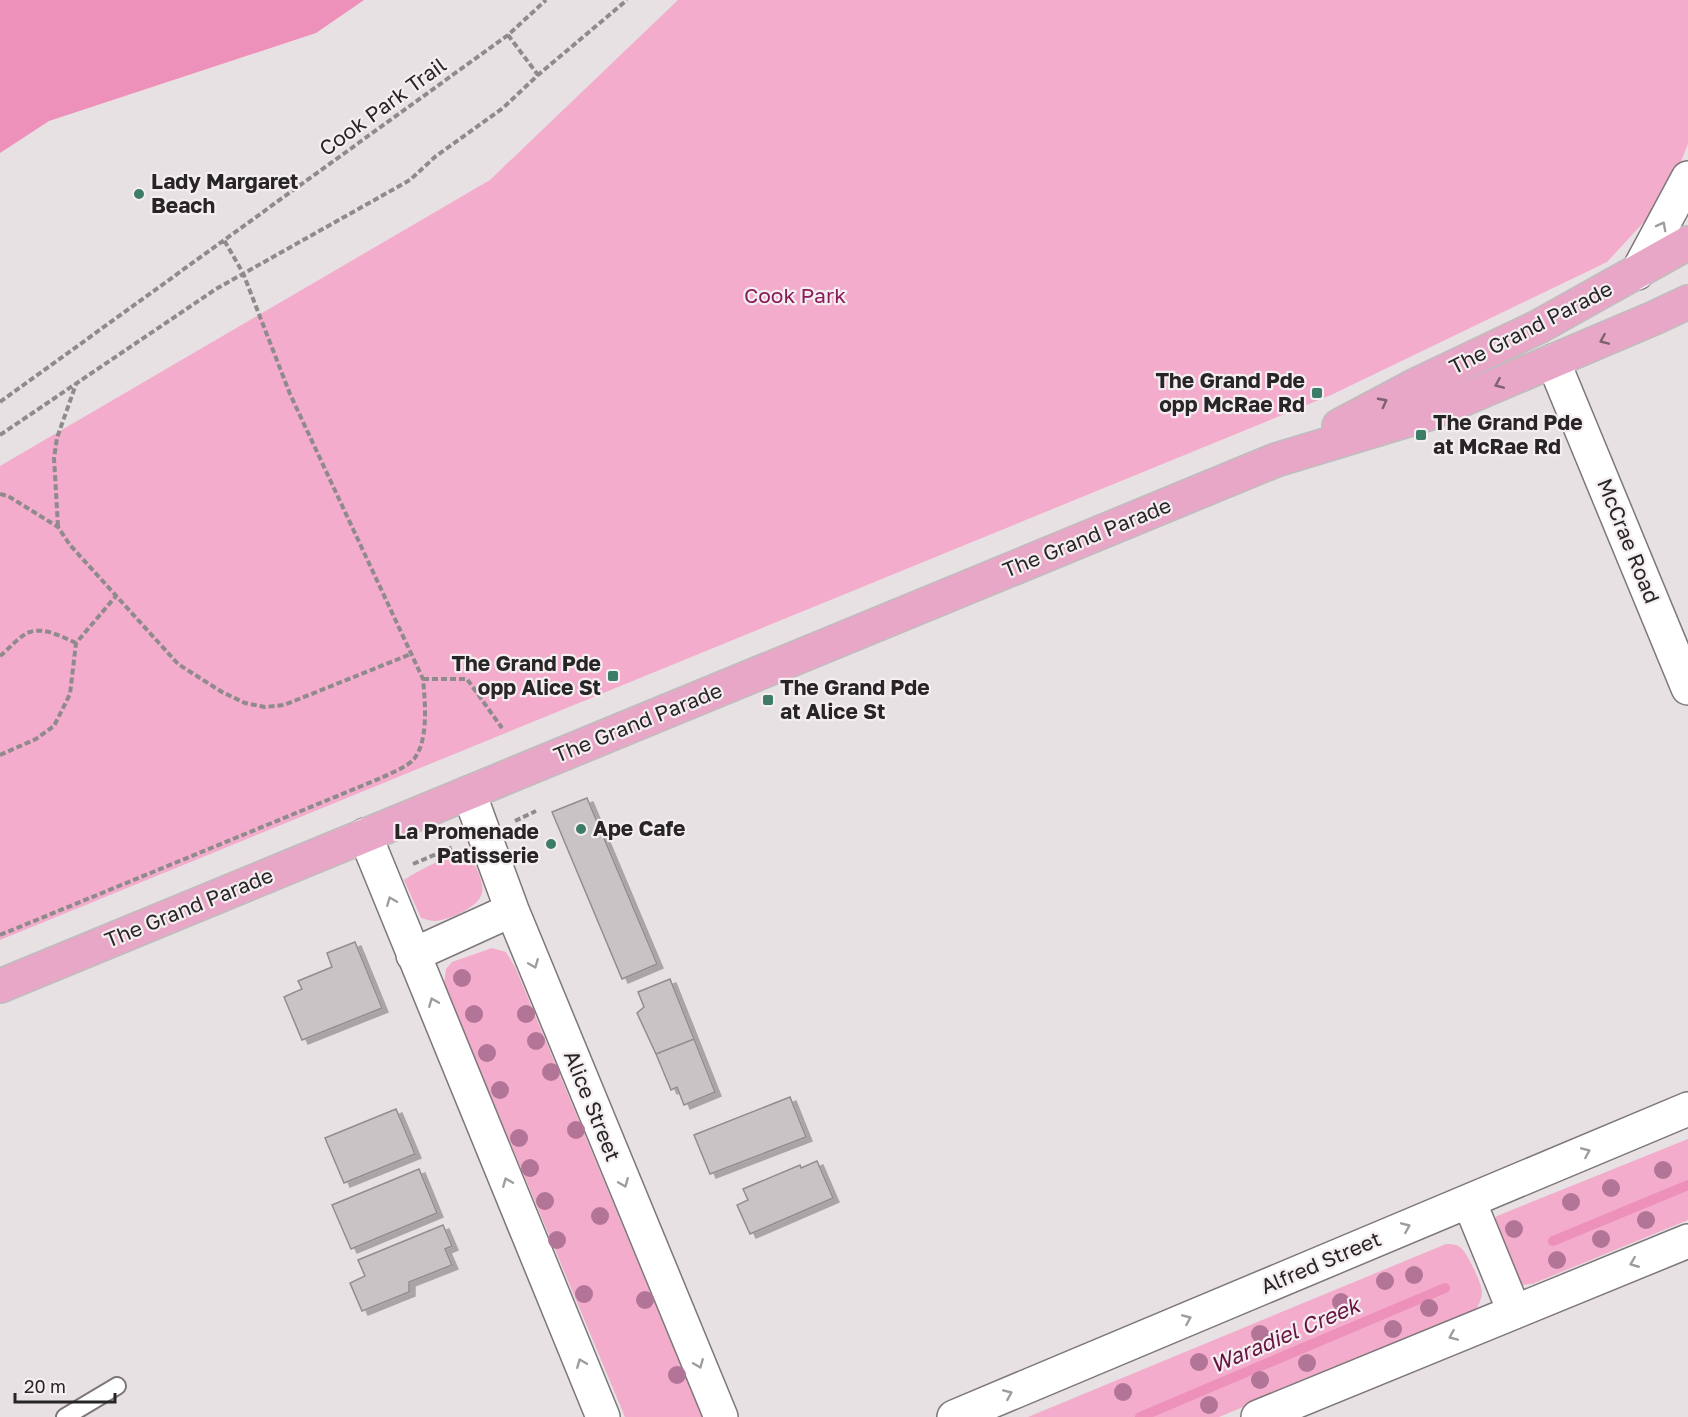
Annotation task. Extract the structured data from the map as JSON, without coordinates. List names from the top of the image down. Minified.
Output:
{"streets":{"main road":["The Grand Parade"],"street":["McCrae Road","Alice Street","Alfred Street"],"path":["Cook Park Trail"]},"crossings":[["The Grand Parade","McCrae Road"],["The Grand Parade","Alice Street"]],"water":["Waradiel Creek"],"parks":["Cook Park"],"places":{"other":["Lady Margaret Beach","Ape Cafe","La Promenade Patisserie"],"transit":["The Grand Pde opp McRae Rd","The Grand Pde at McRae Rd","The Grand Pde opp Alice St","The Grand Pde at Alice St"]},"scale_bar":"20 m"}
